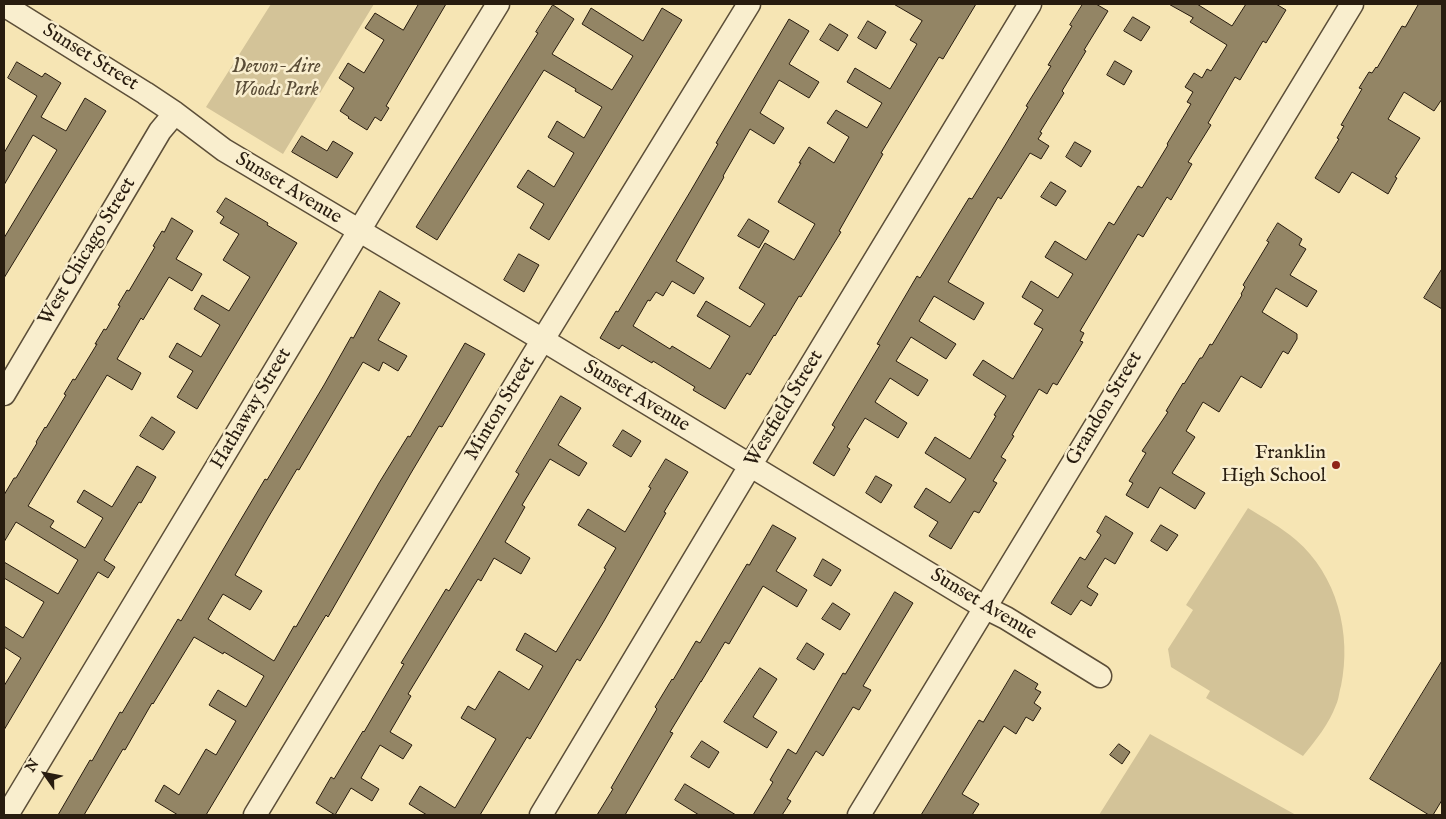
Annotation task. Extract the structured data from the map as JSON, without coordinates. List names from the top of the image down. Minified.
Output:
{"streets":{"street":["Sunset Street","Sunset Avenue","West Chicago Street","Hathaway Street","Minton Street","Westfield Street","Grandon Street"]},"crossings":[["Sunset Street","Sunset Avenue"],["Sunset Street","West Chicago Street"],["Sunset Avenue","West Chicago Street"],["Sunset Avenue","Hathaway Street"],["Sunset Avenue","Minton Street"],["Sunset Avenue","Westfield Street"],["Sunset Avenue","Grandon Street"]],"parks":["Devon-Aire Woods Park"],"places":["Franklin High School"],"north":"top left"}
